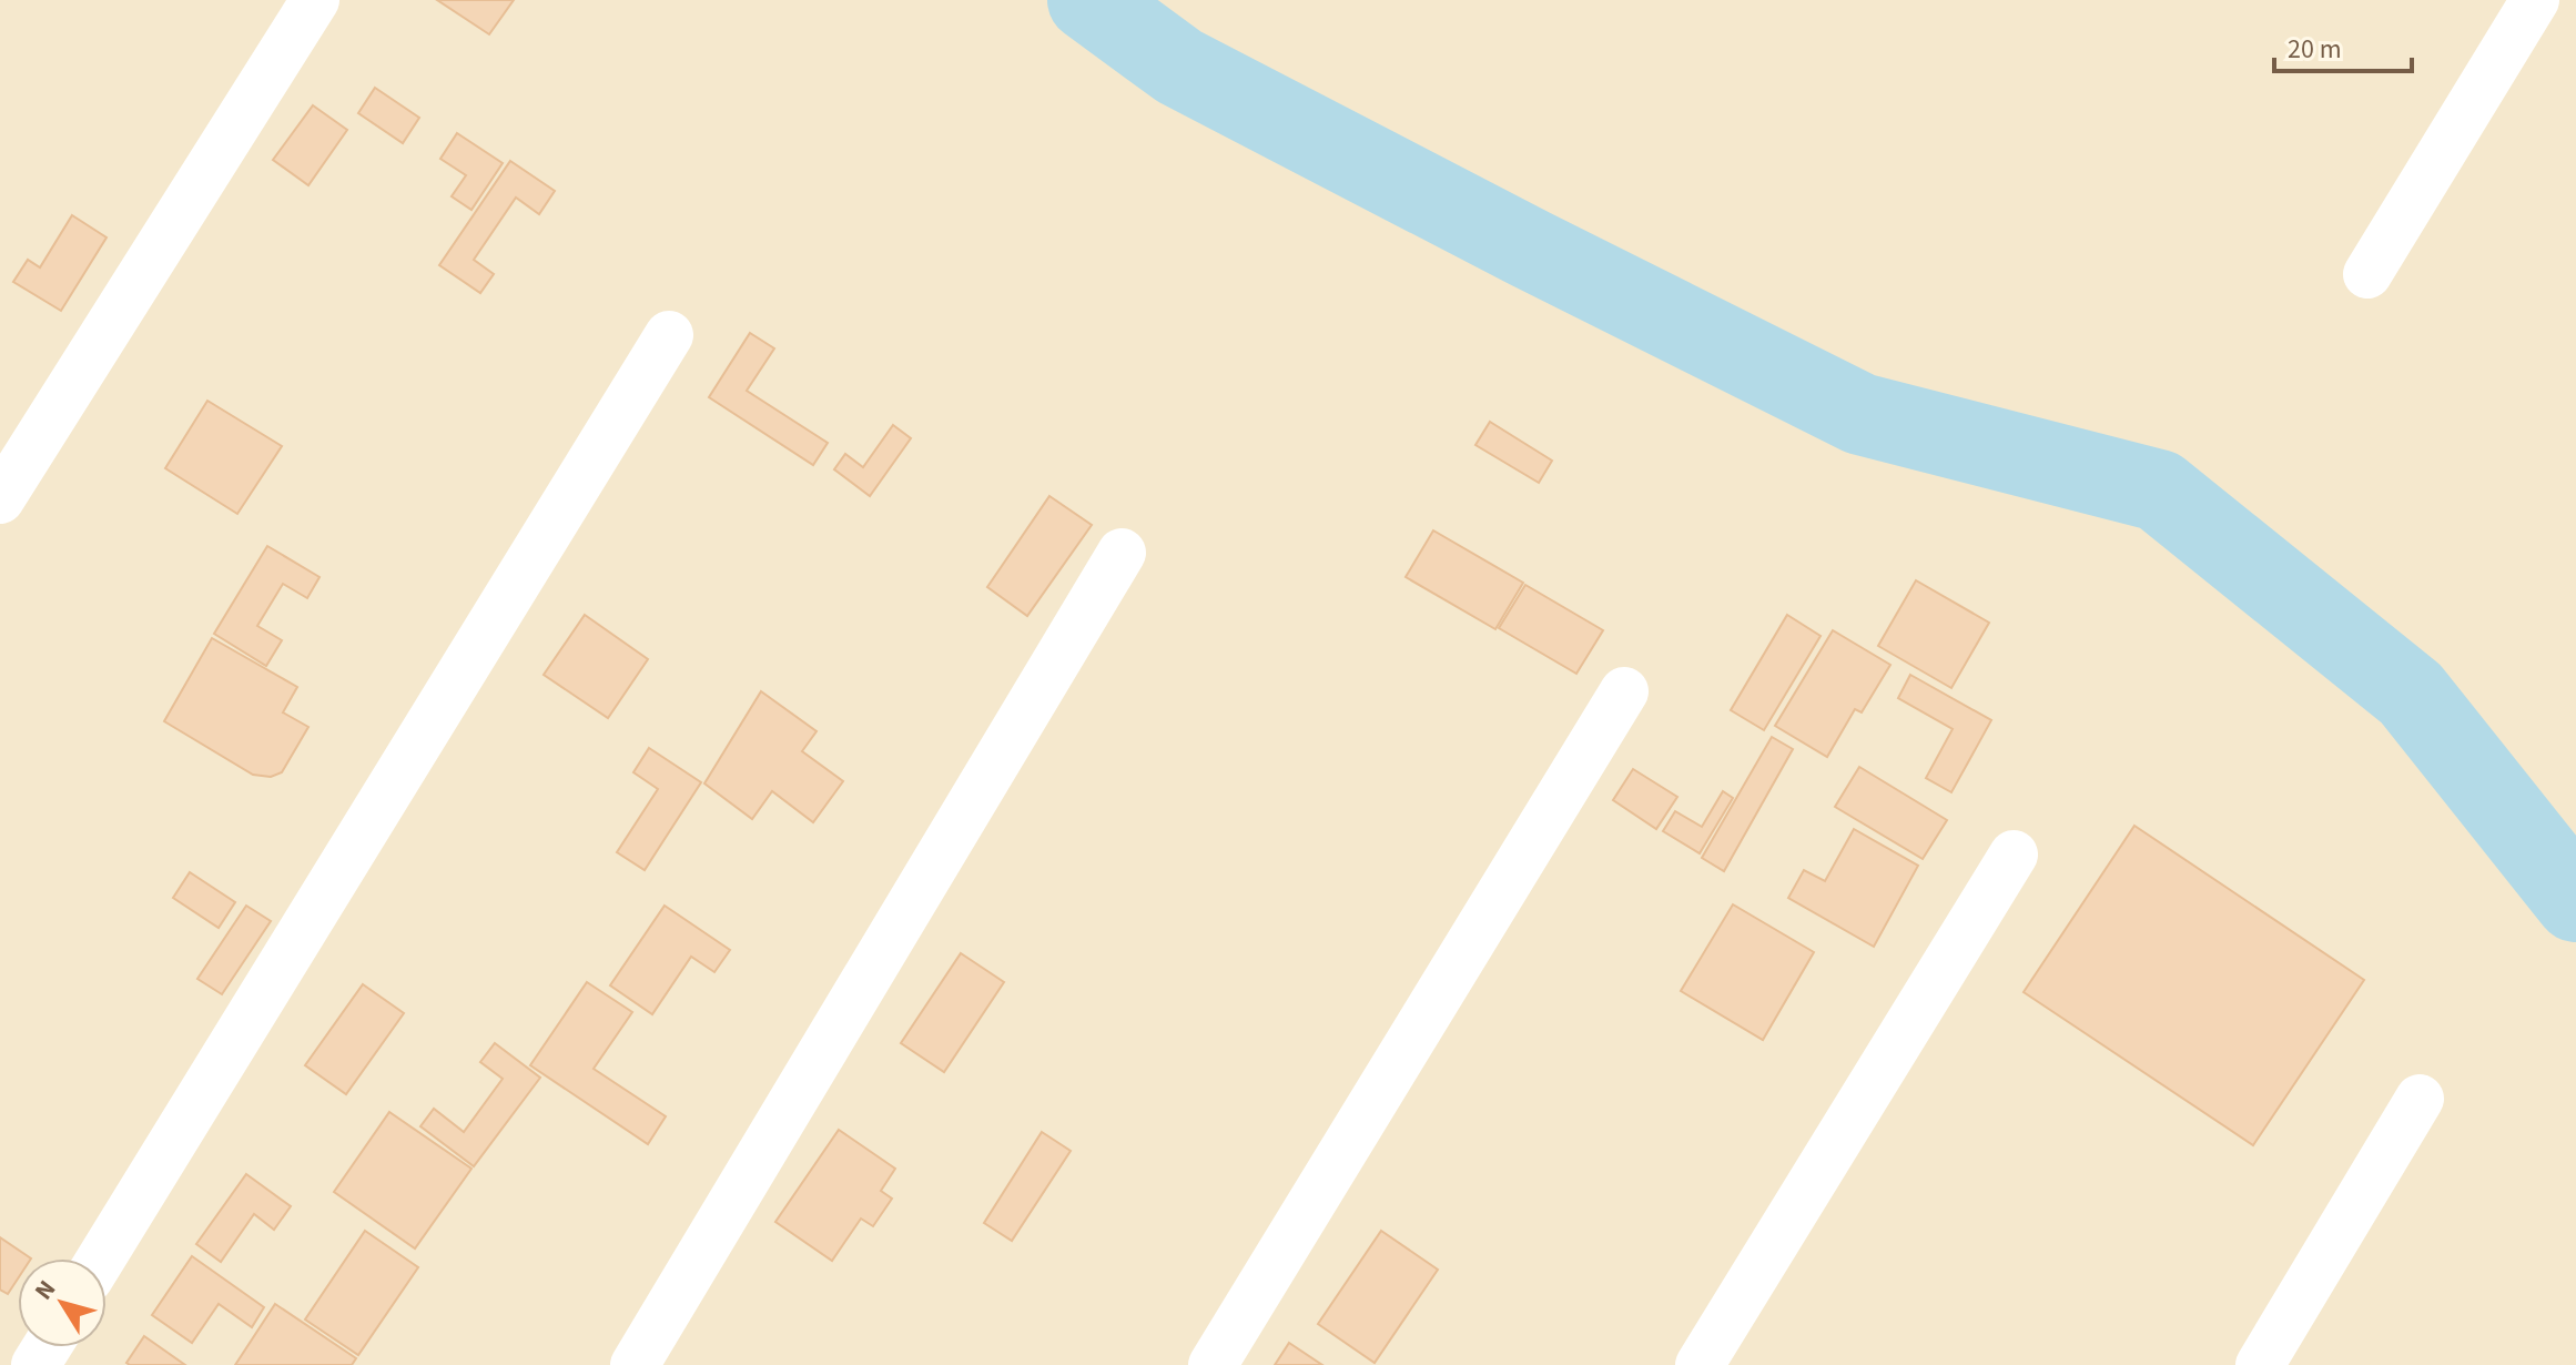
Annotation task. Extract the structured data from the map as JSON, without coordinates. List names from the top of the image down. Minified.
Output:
{"scale_bar":"20 m","north":"top left"}
